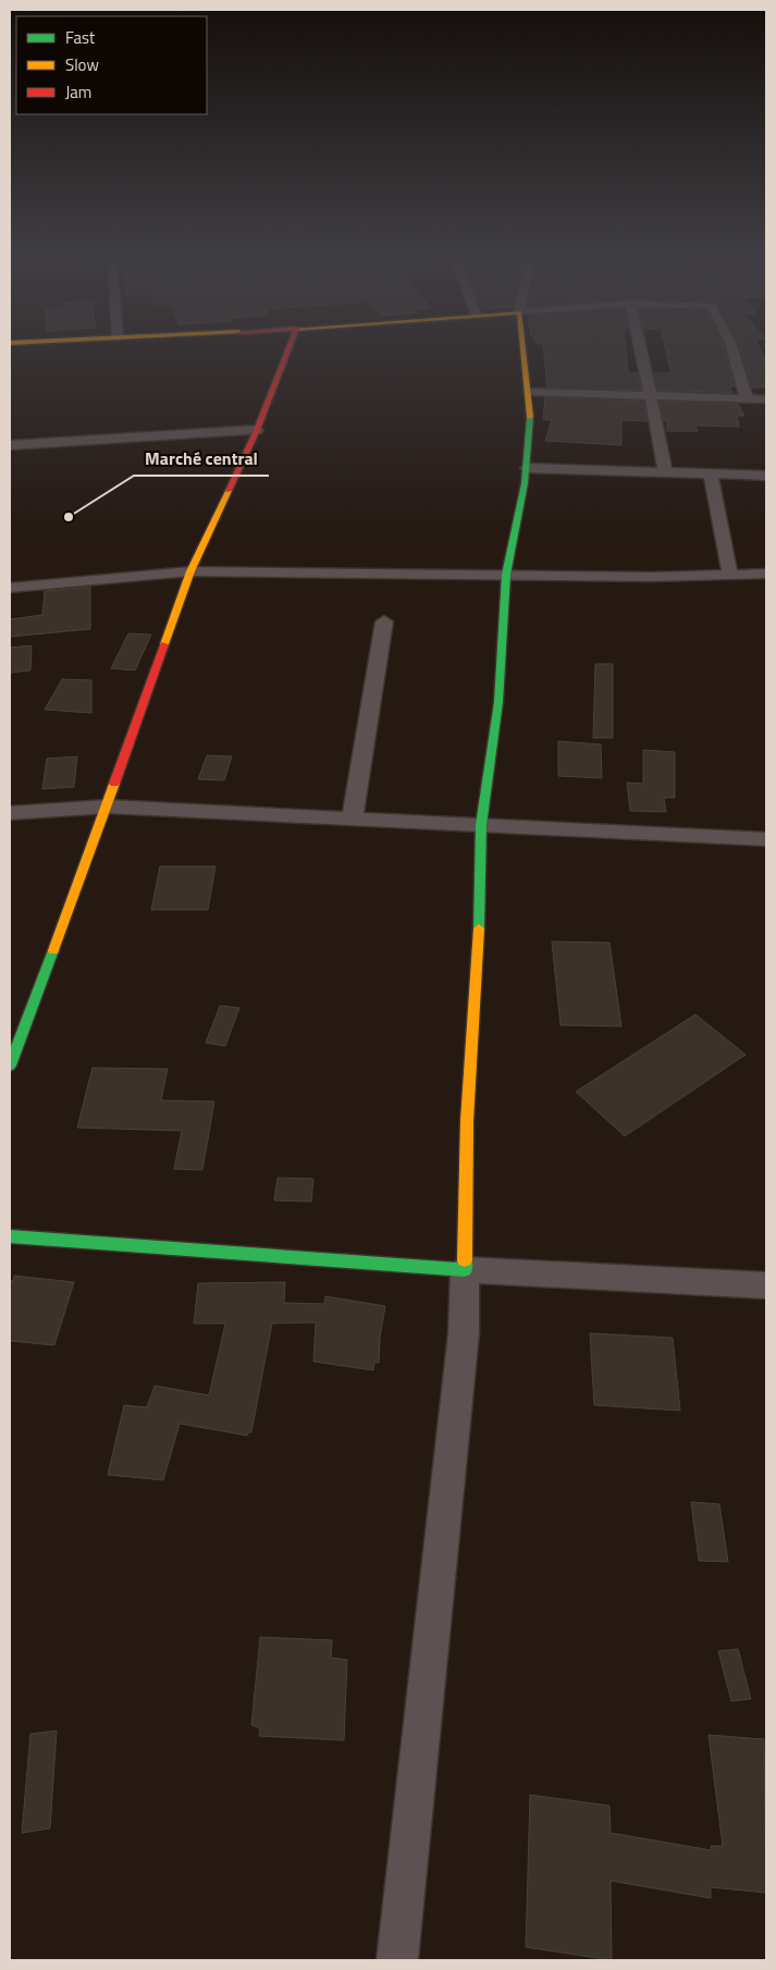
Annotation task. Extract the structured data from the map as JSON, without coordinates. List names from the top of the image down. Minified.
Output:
{"places":["Marché central"],"legend":["Fast","Slow","Jam"]}
